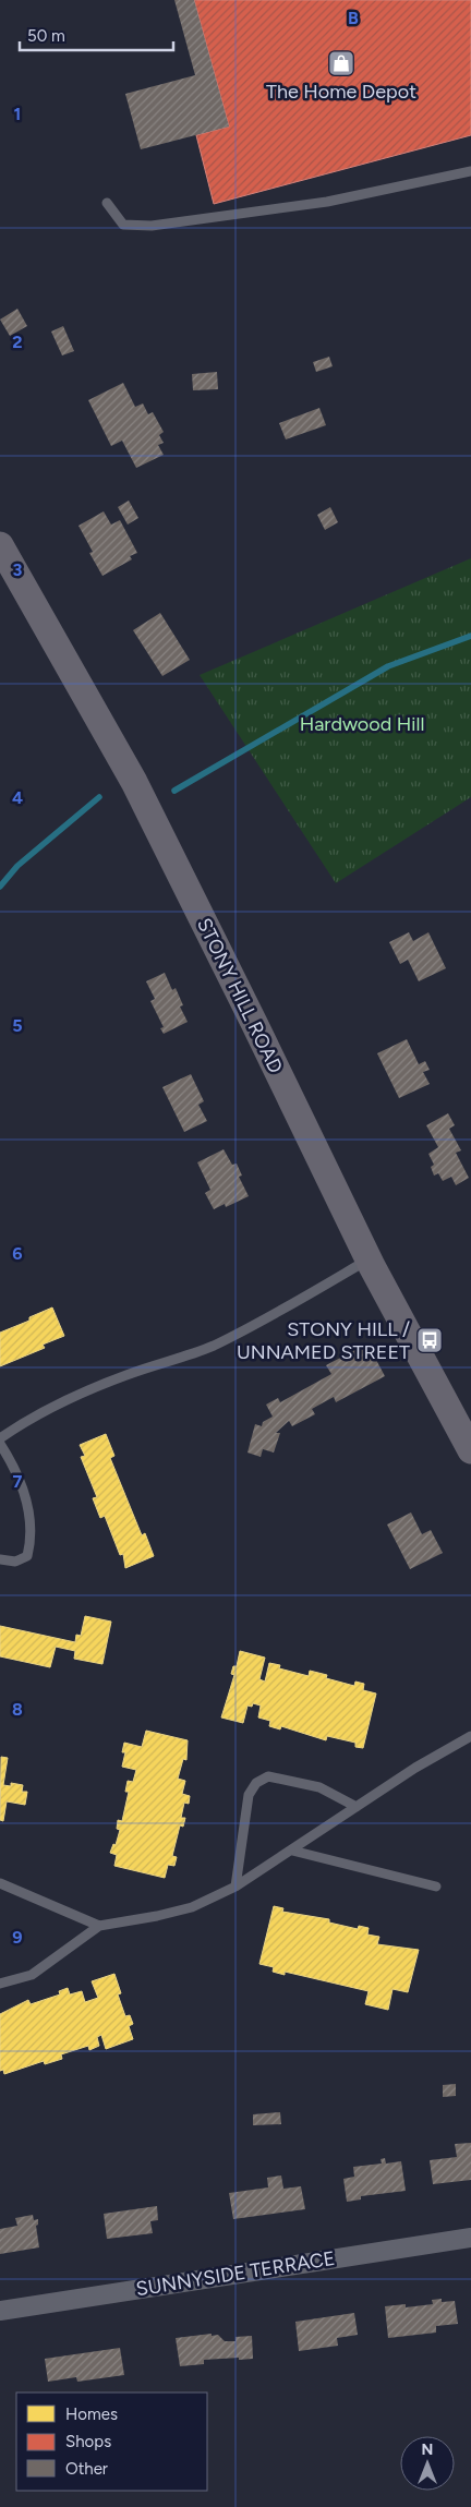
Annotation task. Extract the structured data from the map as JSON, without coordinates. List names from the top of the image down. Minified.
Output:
{"streets":{"main road":["STONY HILL ROAD"],"street":["SUNNYSIDE TERRACE"]},"parks":["Hardwood Hill"],"places":{"shop":["The Home Depot"],"bus stop":["STONY HILL / UNNAMED STREET"]},"legend":["Homes","Shops","Other"],"scale_bar":"50 m","north":"top","grid":{"columns":["B"],"rows":["1","2","3","4","5","6","7","8","9"]}}
